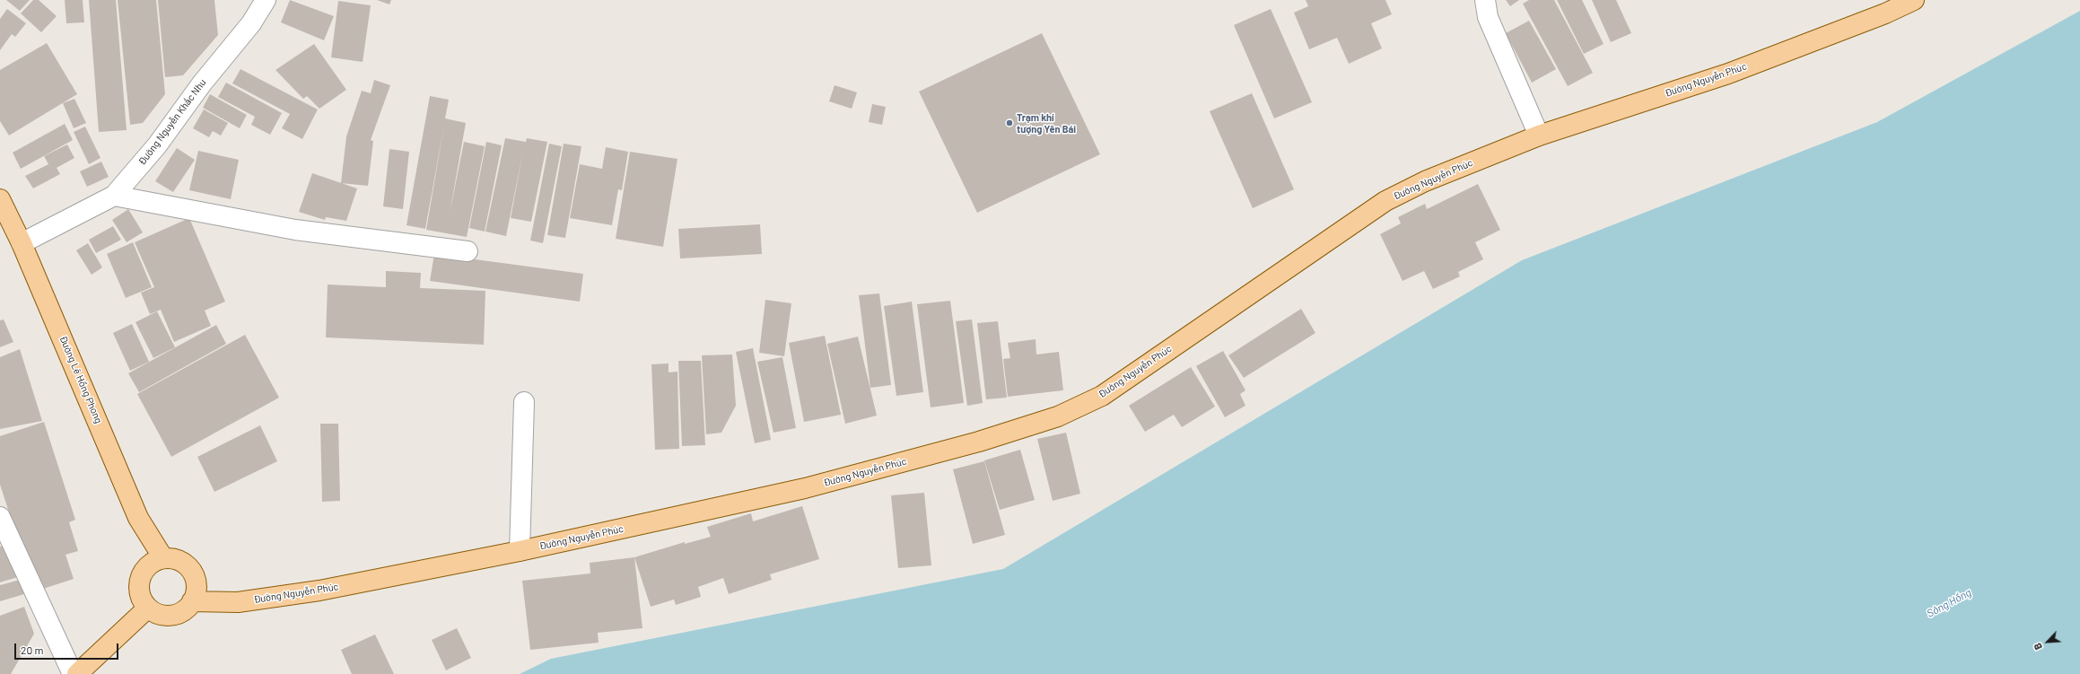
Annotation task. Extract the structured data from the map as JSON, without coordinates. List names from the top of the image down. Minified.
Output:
{"streets":{"main road":["Đường Nguyễn Phúc","Đường Lê Hồng Phong"],"street":["Đường Nguyễn Khắc Nhu"]},"crossings":[["Đường Nguyễn Phúc","Đường Lê Hồng Phong"],["Đường Nguyễn Khắc Nhu","Đường Lê Hồng Phong"]],"water":["Sông Hồng"],"places":["Trạm khí tượng Yên Bái"],"scale_bar":"20 m","north":"bottom left"}
